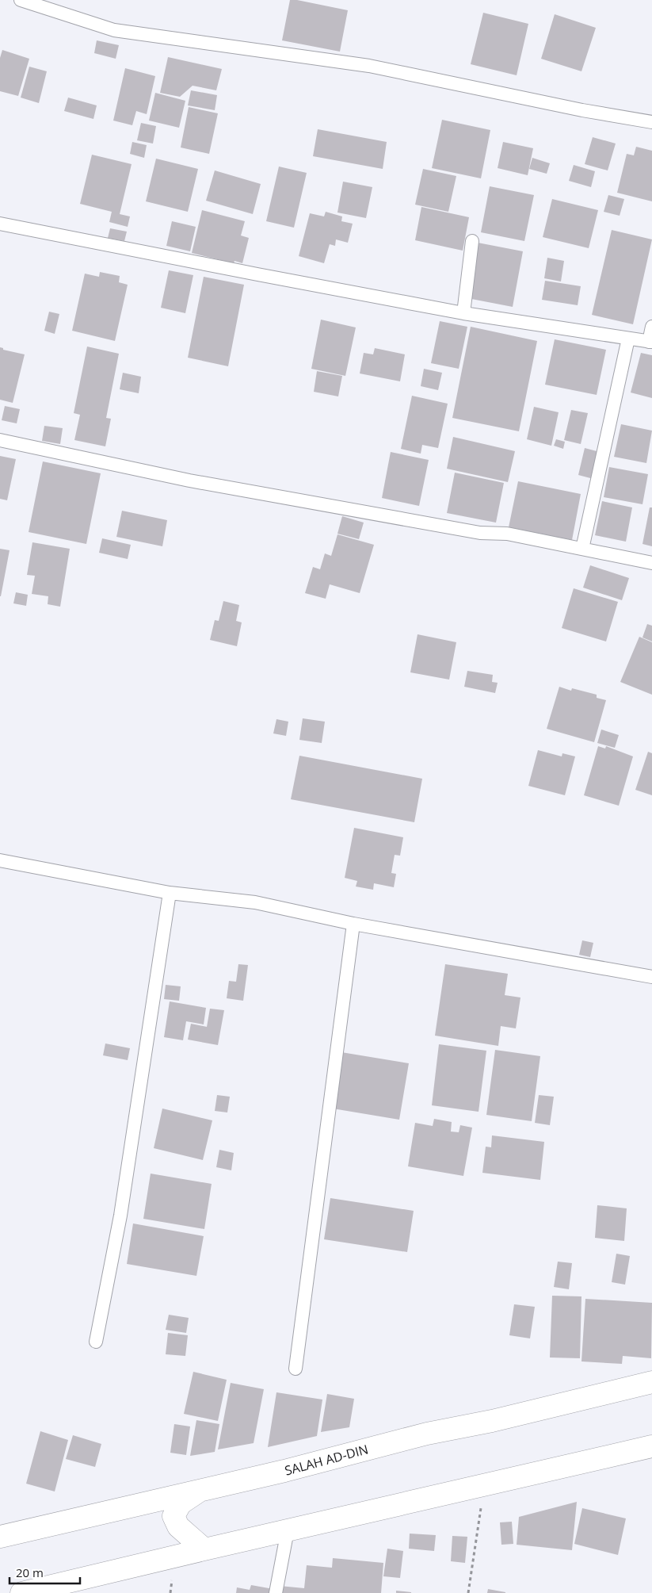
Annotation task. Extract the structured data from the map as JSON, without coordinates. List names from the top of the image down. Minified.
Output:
{"streets":{"highway":["SALAH AD-DIN"]},"scale_bar":"20 m"}
